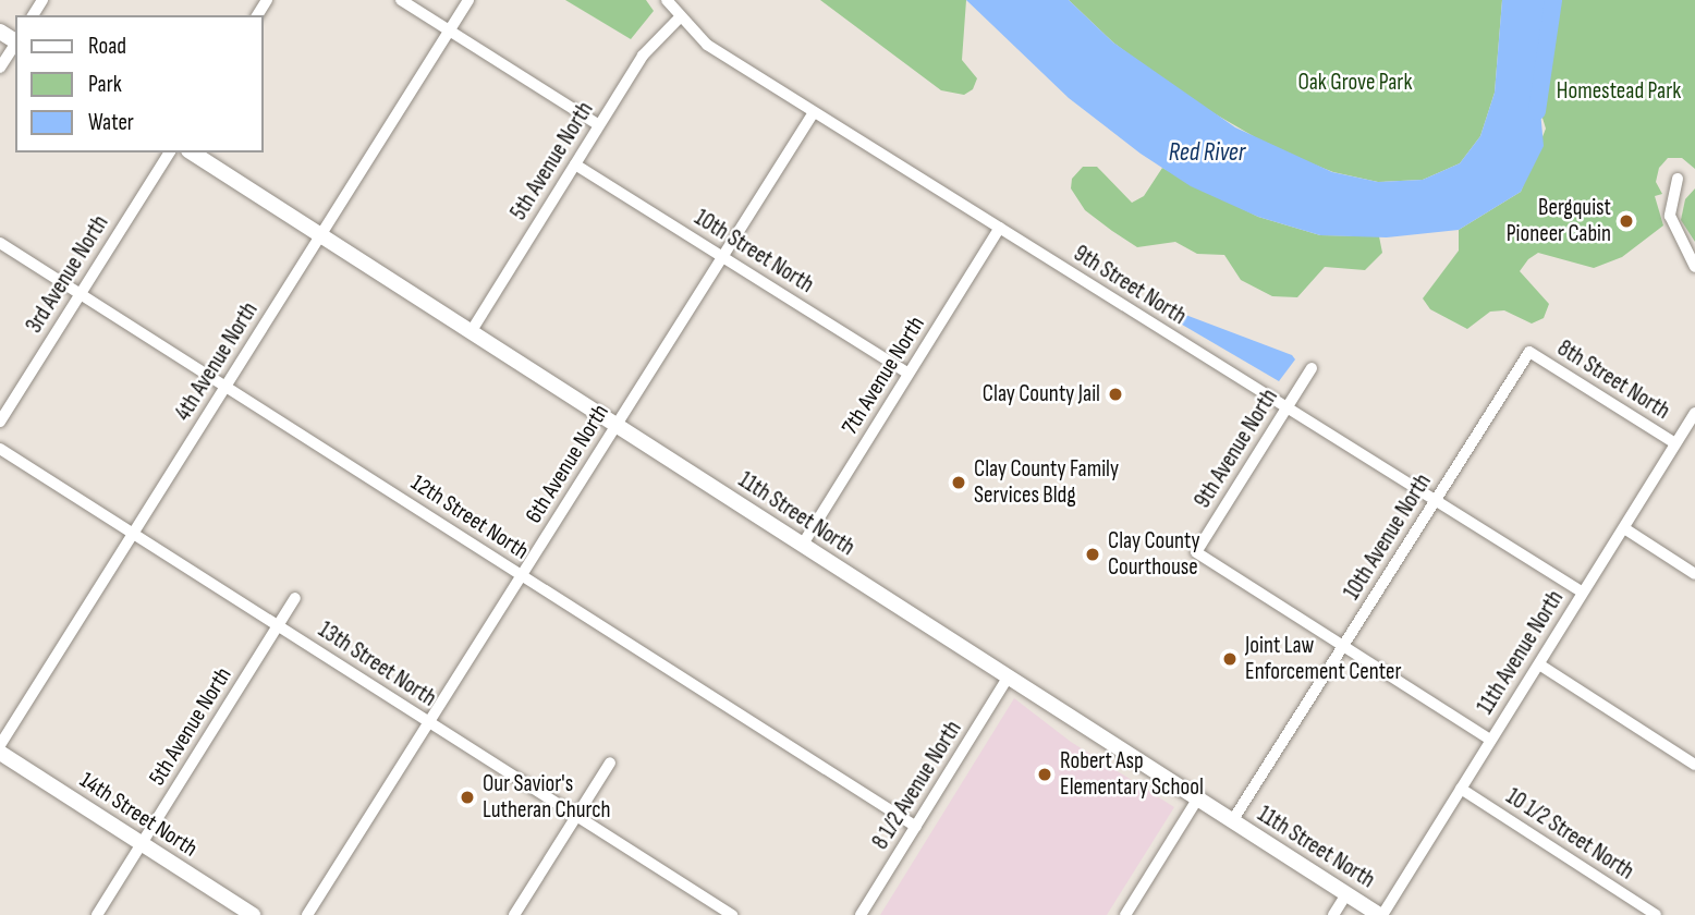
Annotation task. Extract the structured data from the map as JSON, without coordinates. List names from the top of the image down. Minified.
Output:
{"streets":{"street":["5th Avenue North","10th Street North","3rd Avenue North","9th Street North","4th Avenue North","7th Avenue North","8th Street North","9th Avenue North","6th Avenue North","11th Street North","12th Street North","10th Avenue North","11th Avenue North","13th Street North","8 1/2 Avenue North","14th Street North","10 1/2 Street North"]},"crossings":[["5th Avenue North","10th Street North"],["5th Avenue North","9th Street North"],["5th Avenue North","11th Street North"],["5th Avenue North","13th Street North"],["5th Avenue North","14th Street North"],["10th Street North","7th Avenue North"],["10th Street North","6th Avenue North"],["3rd Avenue North","12th Street North"],["9th Street North","7th Avenue North"],["9th Street North","9th Avenue North"],["9th Street North","6th Avenue North"],["9th Street North","10th Avenue North"],["9th Street North","11th Avenue North"],["4th Avenue North","11th Street North"],["4th Avenue North","12th Street North"],["4th Avenue North","13th Street North"],["7th Avenue North","11th Street North"],["8th Street North","10th Avenue North"],["8th Street North","11th Avenue North"],["9th Avenue North","10th Avenue North"],["6th Avenue North","11th Street North"],["6th Avenue North","12th Street North"],["6th Avenue North","13th Street North"],["11th Street North","10th Avenue North"],["11th Street North","11th Avenue North"],["11th Street North","8 1/2 Avenue North"],["12th Street North","8 1/2 Avenue North"],["11th Avenue North","10 1/2 Street North"]],"water":["Red River"],"parks":["Oak Grove Park","Homestead Park"],"places":["Bergquist Pioneer Cabin","Clay County Jail","Clay County Family Services Bldg","Clay County Courthouse","Joint Law Enforcement Center","Robert Asp Elementary School","Our Savior's Lutheran Church"],"legend":["Road","Park","Water"]}
